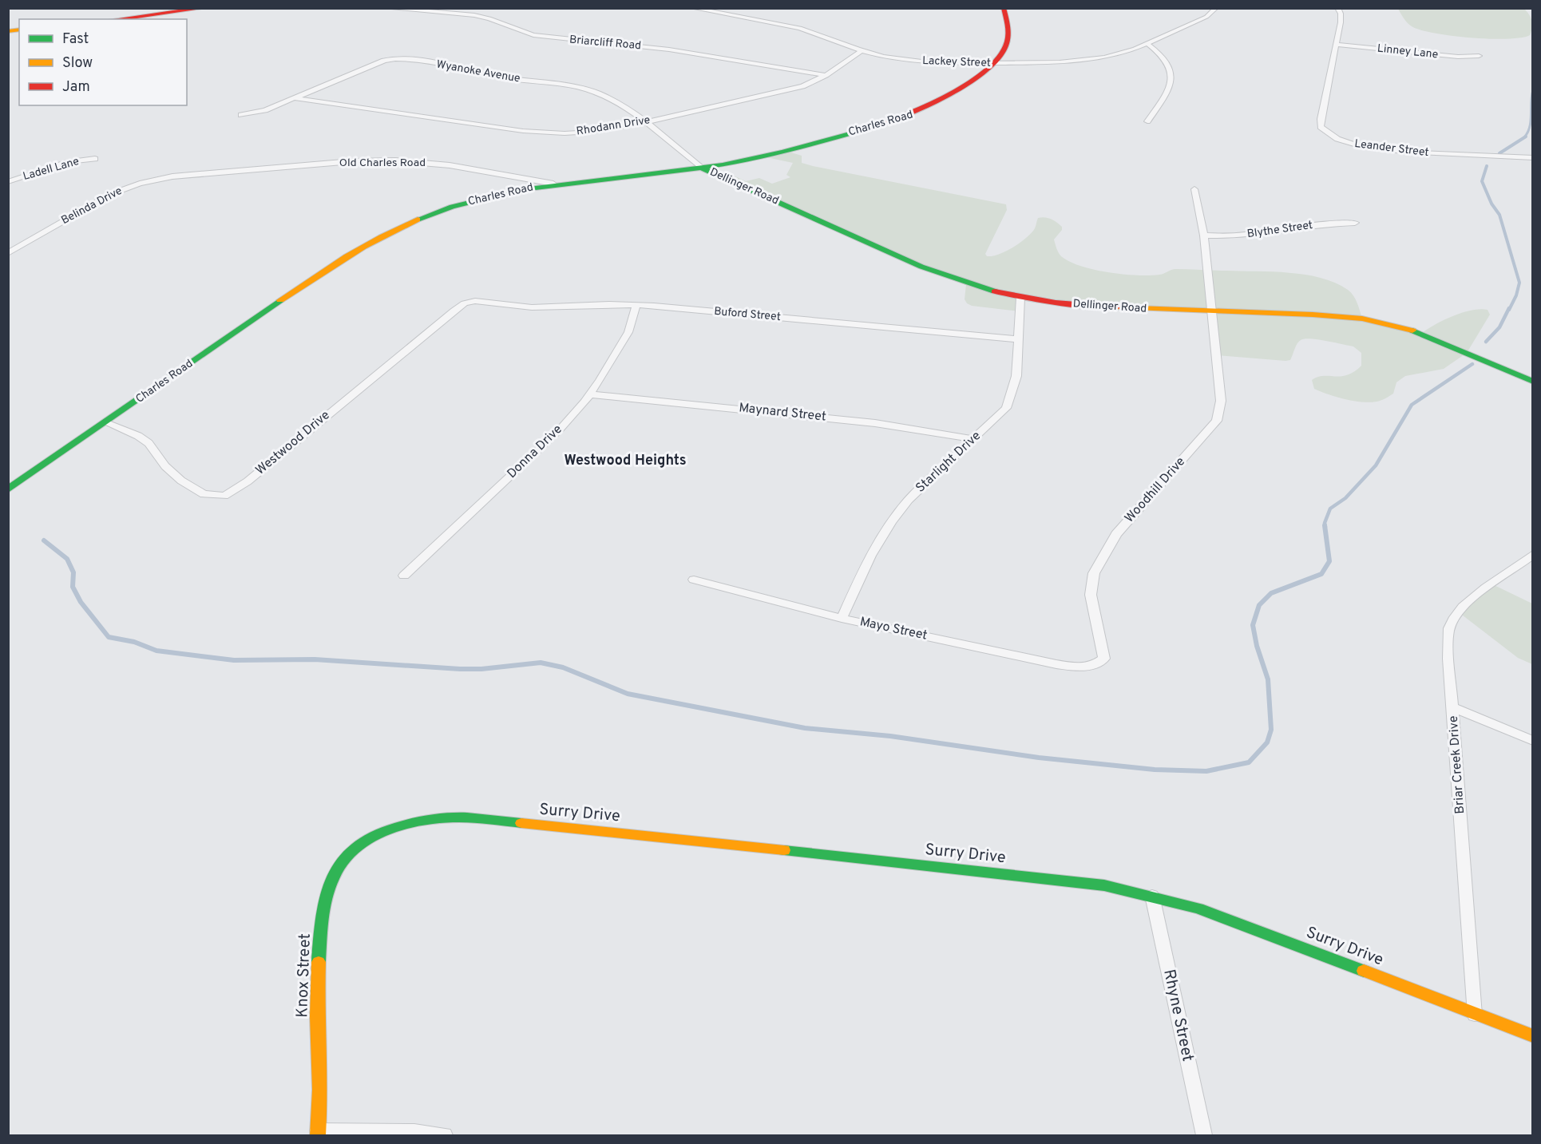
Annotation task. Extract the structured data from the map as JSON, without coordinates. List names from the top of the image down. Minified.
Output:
{"streets":{"street":["Briarcliff Road","Linney Lane","Lackey Street","Wyanoke Avenue","Charles Road","Rhodann Drive","Leander Street","Old Charles Road","Ladell Lane","Dellinger Road","Belinda Drive","Blythe Street","Buford Street","Maynard Street","Westwood Drive","Donna Drive","Starlight Drive","Woodhill Drive","Mayo Street","Briar Creek Drive","Surry Drive","Knox Street","Rhyne Street"]},"crossings":[["Briarcliff Road","Rhodann Drive"],["Linney Lane","Leander Street"],["Lackey Street","Charles Road"],["Lackey Street","Rhodann Drive"],["Wyanoke Avenue","Charles Road"],["Wyanoke Avenue","Rhodann Drive"],["Wyanoke Avenue","Dellinger Road"],["Charles Road","Old Charles Road"],["Charles Road","Dellinger Road"],["Charles Road","Westwood Drive"],["Old Charles Road","Belinda Drive"],["Dellinger Road","Starlight Drive"],["Dellinger Road","Woodhill Drive"],["Buford Street","Westwood Drive"],["Buford Street","Donna Drive"],["Buford Street","Starlight Drive"],["Maynard Street","Donna Drive"],["Maynard Street","Starlight Drive"],["Starlight Drive","Mayo Street"],["Woodhill Drive","Mayo Street"],["Briar Creek Drive","Surry Drive"],["Surry Drive","Knox Street"],["Surry Drive","Rhyne Street"]],"districts":["Westwood Heights"],"legend":["Fast","Slow","Jam"]}
